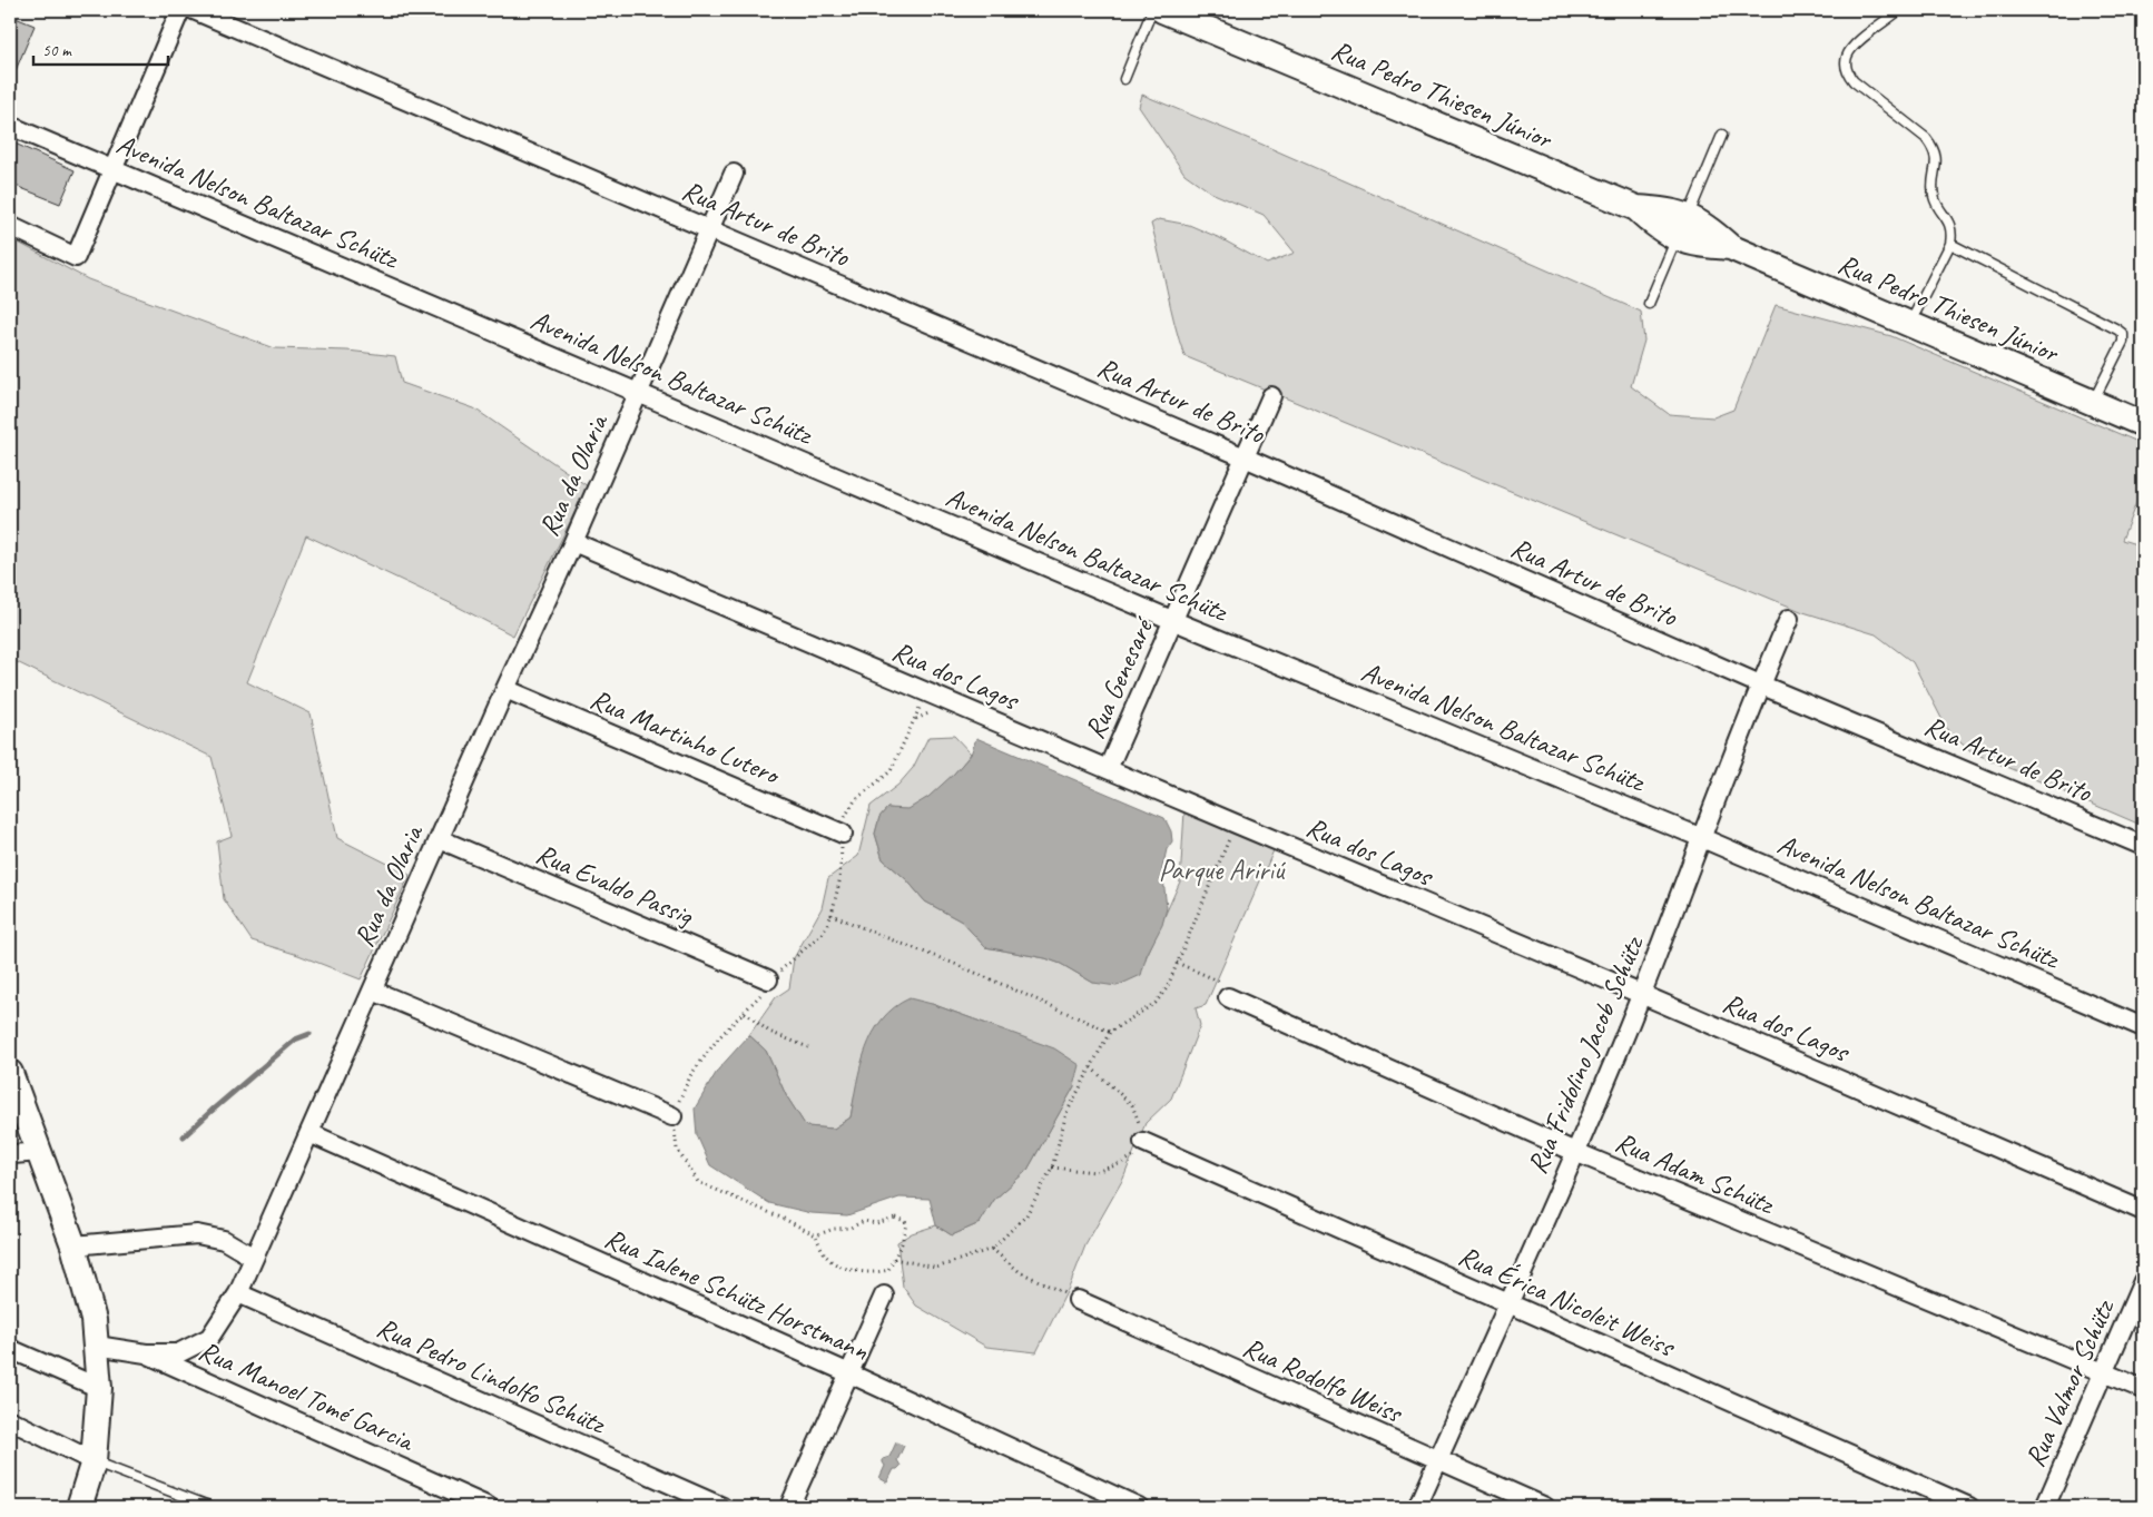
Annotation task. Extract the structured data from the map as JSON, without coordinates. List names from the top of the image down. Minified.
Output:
{"streets":{"main road":["Rua Pedro Thiesen Júnior"],"street":["Avenida Nelson Baltazar Schütz","Rua Artur de Brito","Rua da Olaria","Rua dos Lagos","Rua Genesaré","Rua Martinho Lutero","Rua Evaldo Passig","Rua Fridolino Jacob Schütz","Rua Adam Schütz","Rua Ialene Schütz Horstmann","Rua Érica Nicoleit Weiss","Rua Pedro Lindolfo Schütz","Rua Rodolfo Weiss","Rua Valmor Schütz","Rua Manoel Tomé Garcia"]},"crossings":[["Avenida Nelson Baltazar Schütz","Rua da Olaria"],["Avenida Nelson Baltazar Schütz","Rua Genesaré"],["Avenida Nelson Baltazar Schütz","Rua Fridolino Jacob Schütz"],["Rua Artur de Brito","Rua da Olaria"],["Rua Artur de Brito","Rua Genesaré"],["Rua Artur de Brito","Rua Fridolino Jacob Schütz"],["Rua da Olaria","Rua dos Lagos"],["Rua da Olaria","Rua Martinho Lutero"],["Rua da Olaria","Rua Evaldo Passig"],["Rua da Olaria","Rua Ialene Schütz Horstmann"],["Rua da Olaria","Rua Pedro Lindolfo Schütz"],["Rua da Olaria","Rua Manoel Tomé Garcia"],["Rua dos Lagos","Rua Genesaré"],["Rua dos Lagos","Rua Fridolino Jacob Schütz"],["Rua Fridolino Jacob Schütz","Rua Adam Schütz"],["Rua Fridolino Jacob Schütz","Rua Érica Nicoleit Weiss"],["Rua Fridolino Jacob Schütz","Rua Rodolfo Weiss"],["Rua Adam Schütz","Rua Valmor Schütz"]],"parks":["Parque Aririú"],"scale_bar":"50 m"}
